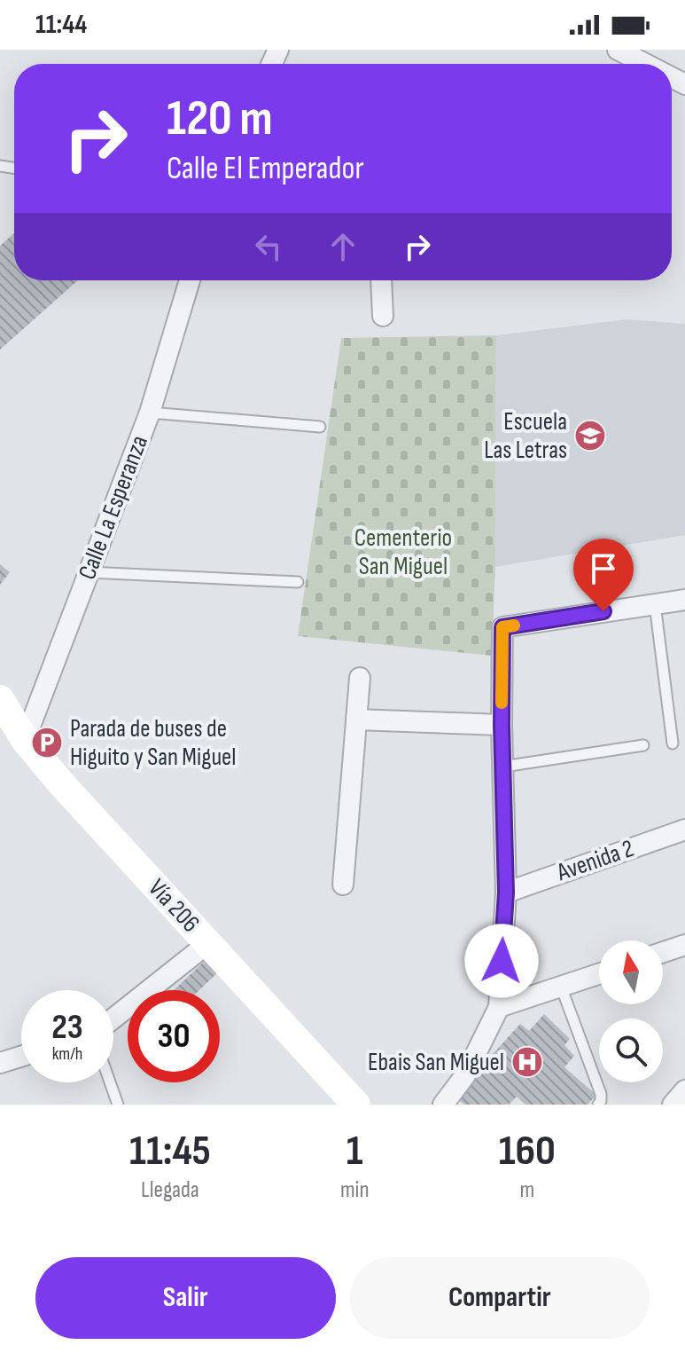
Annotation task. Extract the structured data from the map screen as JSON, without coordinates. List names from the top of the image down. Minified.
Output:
{"streets":{"main road":["Vía 206"],"street":["Calle La Esperanza","Avenida 2"]},"crossings":[["Calle La Esperanza","Vía 206"]],"parks":["Cementerio San Miguel"],"places":{"school or university":["Escuela Las Letras"],"parking":["Parada de buses de Higuito y San Miguel"],"hospital":["Ebais San Miguel"]},"north":"top","page":{"status":"11:44","turn":["120 m","Calle El Emperador"],"speed":"23 km/h","limit":"30","eta":["11:45","Llegada","1","min","160","m"],"buttons":["Salir","Compartir"]}}
